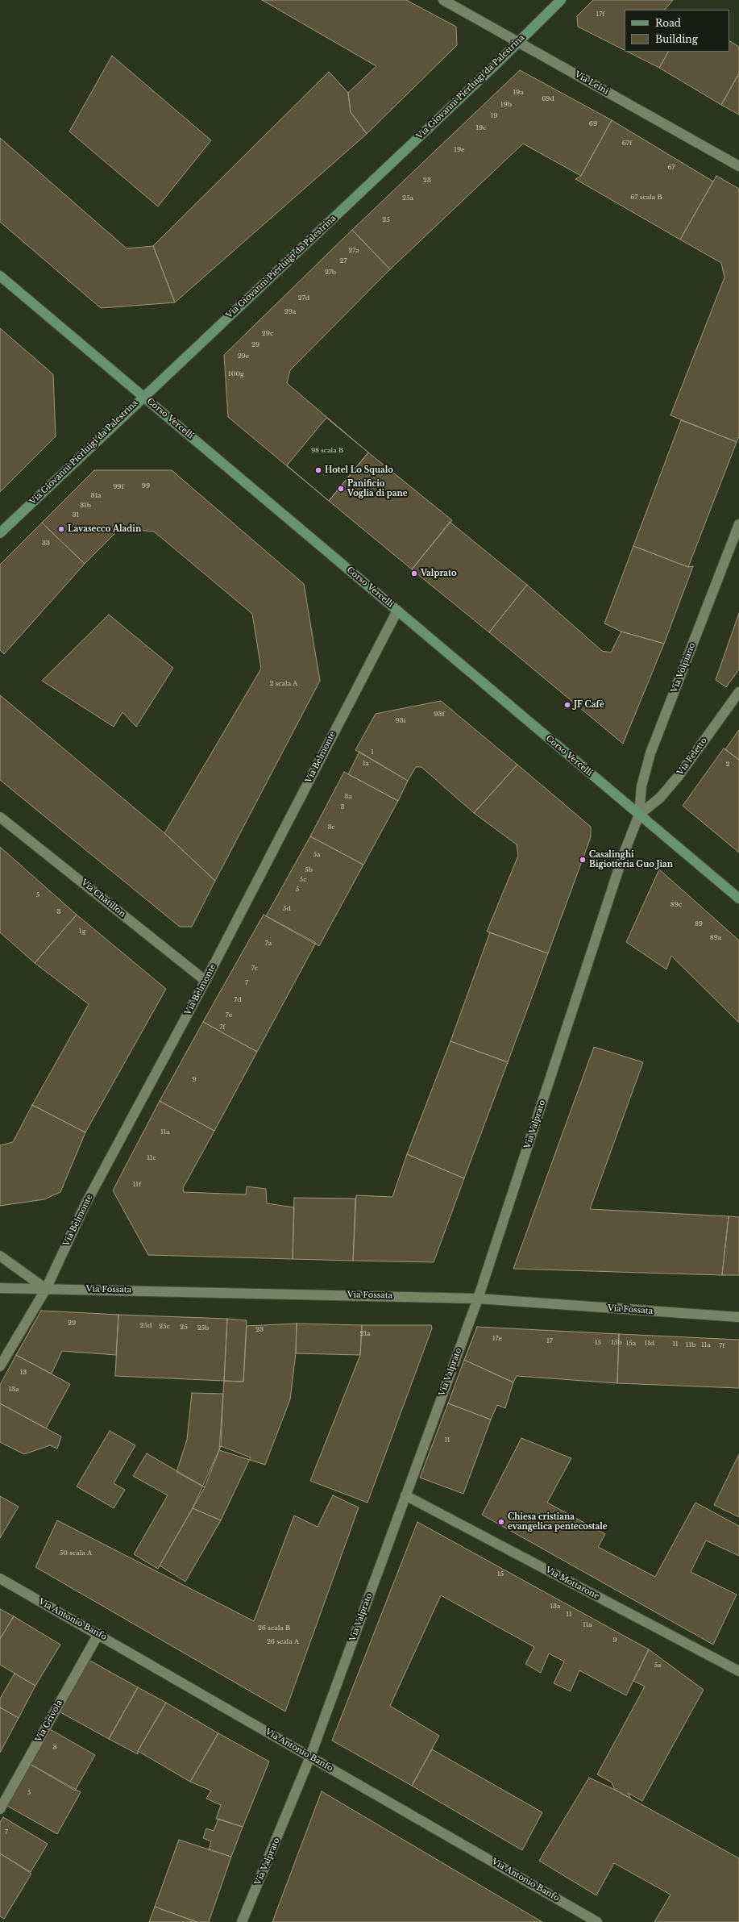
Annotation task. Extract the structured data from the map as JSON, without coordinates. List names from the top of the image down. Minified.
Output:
{"streets":{"street":["Via Leinì","Via Giovanni Pierluigi da Palestrina","Corso Vercelli","Via Volpiano","Via Feletto","Via Belmonte","Via Chatillon","Via Valprato","Via Fossata","Via Mottarone","Via Antonio Banfo","Via Grivola"]},"crossings":[["Via Leinì","Via Giovanni Pierluigi da Palestrina"],["Via Giovanni Pierluigi da Palestrina","Corso Vercelli"],["Corso Vercelli","Via Volpiano"],["Corso Vercelli","Via Feletto"],["Corso Vercelli","Via Belmonte"],["Corso Vercelli","Via Valprato"],["Via Volpiano","Via Feletto"],["Via Volpiano","Via Valprato"],["Via Feletto","Via Valprato"],["Via Belmonte","Via Chatillon"],["Via Belmonte","Via Fossata"],["Via Valprato","Via Fossata"],["Via Valprato","Via Mottarone"],["Via Valprato","Via Antonio Banfo"],["Via Antonio Banfo","Via Grivola"]],"places":["Hotel Lo Squalo","Panificio Voglia di pane","Lavasecco Aladin","Valprato","JF Cafè","Casalinghi Bigiotteria Guo Jian","Chiesa cristiana evangelica pentecostale"],"house_numbers":["17f","19a","69d","19b","19","69","19c","67f","19e","67","23","67 scala B","25a","25","27a","27","27b","27d","29a","29c","29","29e","100g","98 scala B","99","99f","31a","31b","31","33","2 scala A","93f","93i","1","1a","2","3a","3","3c","5a","5b","5c","5","5","89c","5d","3","89","1g","89a","7a","7c","7","7d","7e","7f","9","11a","11c","11f","29","25d","25c","25","25b","23","21a","17e","17","15","15b","15a","11d","11","11b","11a","7f","13","13a","11","50 scala A","15","13a","11","11a","26 scala B","9","26 scala A","5a","3","5","7"],"legend":["Road","Building"]}
